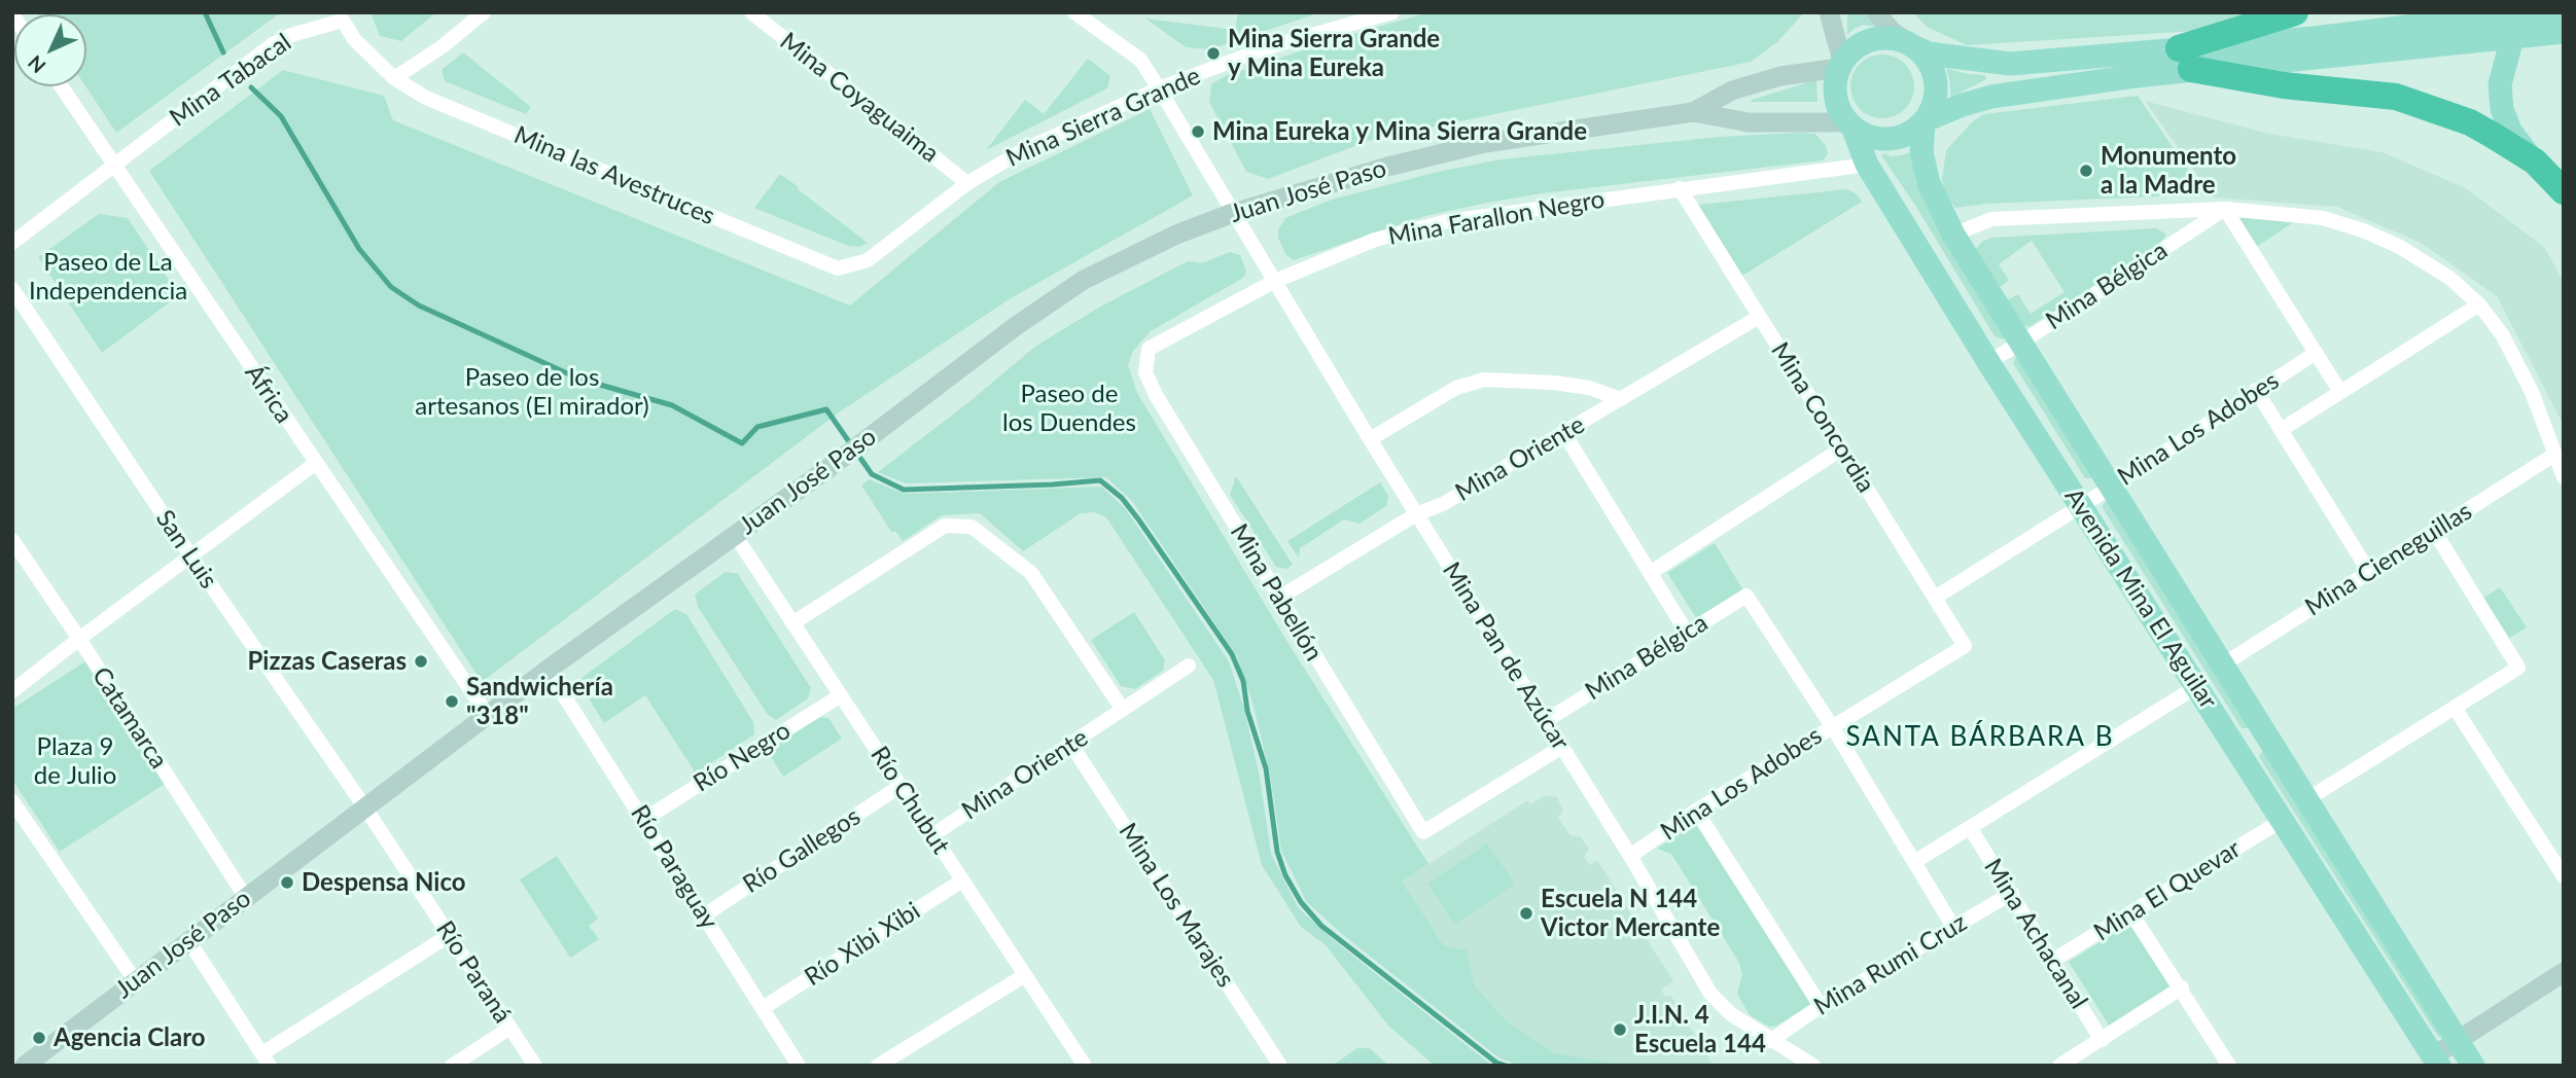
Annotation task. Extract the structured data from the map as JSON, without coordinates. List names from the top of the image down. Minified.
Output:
{"streets":{"main road":["Juan José Paso","Avenida Mina El Aguilar"],"street":["Mina Tabacal","Mina Coyaguaima","Mina Sierra Grande","Mina las Avestruces","Mina Farallon Negro","Mina Bélgica","África","Mina Concordia","Mina Los Adobes","Mina Oriente","San Luis","Mina Cieneguillas","Mina Pabellón","Mina Pan de Azúcar","Catamarca","Río Negro","Río Chubut","Río Gallegos","Río Paraguay","Mina El Quevar","Mina Los Marajes","Mina Achacanal","Río Xibi Xibi","Mina Rumi Cruz","Río Paraná"]},"crossings":[["Mina Tabacal","Mina las Avestruces"],["Mina Tabacal","África"],["Mina Coyaguaima","Mina Sierra Grande"],["Mina Sierra Grande","Mina las Avestruces"],["Mina Sierra Grande","Mina Pan de Azúcar"],["Juan José Paso","África"],["Juan José Paso","San Luis"],["Juan José Paso","Avenida Mina El Aguilar"],["Juan José Paso","Mina Pan de Azúcar"],["Juan José Paso","Catamarca"],["Juan José Paso","Río Chubut"],["Juan José Paso","Río Paraguay"],["Juan José Paso","Río Paraná"],["Mina Farallon Negro","Mina Concordia"],["Mina Farallon Negro","Mina Pabellón"],["Mina Farallon Negro","Avenida Mina El Aguilar"],["Mina Farallon Negro","Mina Pan de Azúcar"],["Mina Bélgica","Mina Los Adobes"],["Mina Bélgica","Avenida Mina El Aguilar"],["Mina Bélgica","Mina Pan de Azúcar"],["Mina Concordia","Mina Los Adobes"],["Mina Concordia","Mina Oriente"],["Mina Los Adobes","Avenida Mina El Aguilar"],["Mina Los Adobes","Mina Pan de Azúcar"],["Mina Oriente","Mina Pabellón"],["Mina Oriente","Mina Pan de Azúcar"],["Mina Oriente","Río Chubut"],["Mina Oriente","Mina Los Marajes"],["San Luis","Río Paraná"],["Mina Cieneguillas","Avenida Mina El Aguilar"],["Mina Pabellón","Mina Pan de Azúcar"],["Avenida Mina El Aguilar","Mina El Quevar"],["Mina Pan de Azúcar","Mina Rumi Cruz"],["Río Negro","Río Chubut"],["Río Negro","Río Paraguay"],["Río Chubut","Río Gallegos"],["Río Chubut","Río Xibi Xibi"],["Río Gallegos","Río Paraguay"],["Río Paraguay","Río Xibi Xibi"],["Mina El Quevar","Mina Achacanal"],["Mina Achacanal","Mina Rumi Cruz"]],"districts":["SANTA BÁRBARA B"],"parks":["Paseo de La Independencia","Paseo de los artesanos (El mirador)","Paseo de los Duendes","Plaza 9 de Julio"],"places":["Mina Sierra Grande y Mina Eureka","Mina Eureka y Mina Sierra Grande","Monumento a la Madre","Pizzas Caseras","Sandwichería \"318\"","Despensa Nico","Escuela N 144 Victor Mercante","J.I.N. 4 Escuela 144","Agencia Claro"],"north":"bottom left"}
